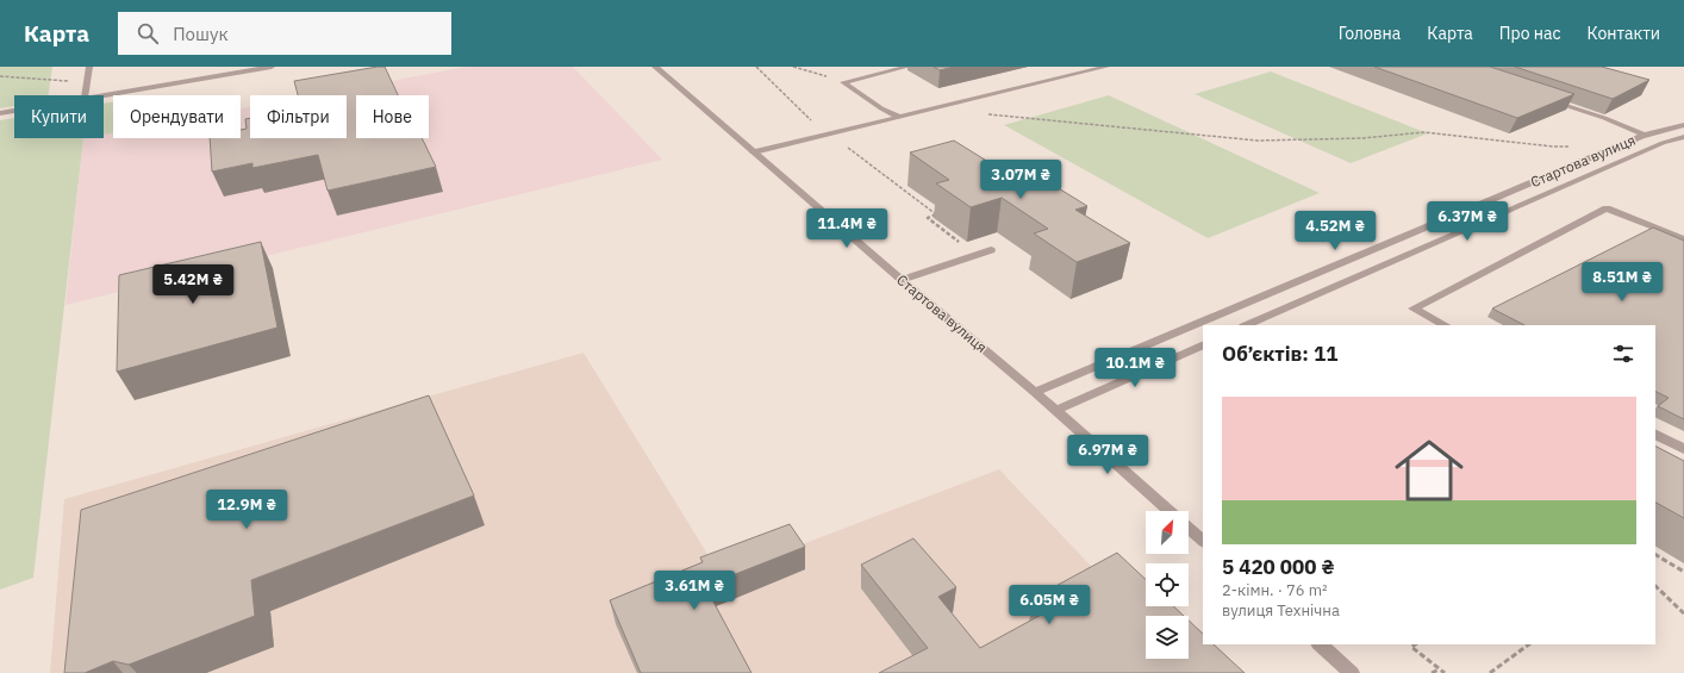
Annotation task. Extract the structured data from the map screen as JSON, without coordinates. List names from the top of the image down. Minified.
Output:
{"streets":{"street":["Стартова вулиця"]},"north":"top right","page":{"header":"Карта","search":"Пошук","nav":["Головна","Карта","Про нас","Контакти"],"chip":["Купити","Орендувати","Фільтри","Нове"],"price":["3.07M ₴","6.37M ₴","11.4M ₴","4.52M ₴","8.51M ₴","5.42M ₴","10.1M ₴","6.97M ₴","12.9M ₴","3.61M ₴","6.05M ₴"],"heading":"Об’єктів: 11","list":[{"name":"5 420 000 ₴","note":"2-кімн. · 76 m² · вулиця Технічна"}]}}
